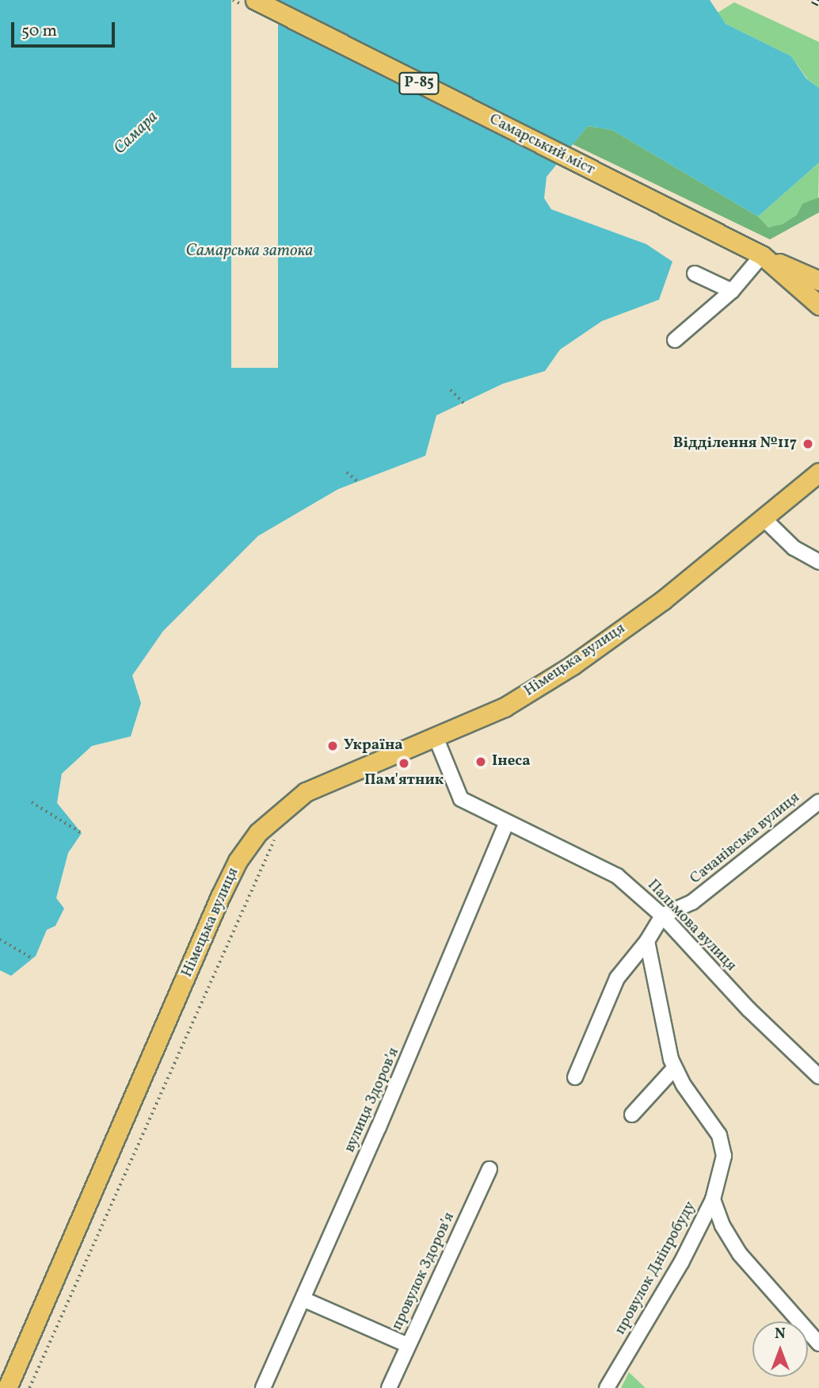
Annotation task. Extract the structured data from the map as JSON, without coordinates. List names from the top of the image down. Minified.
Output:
{"streets":{"main road":["Р-85","Самарський міст","Німецька вулиця"],"street":["Сачанівська вулиця","Пальмова вулиця","вулиця Здоровʼя","провулок Дніпробуду","провулок Здоровʼя"]},"crossings":[["Німецька вулиця","Пальмова вулиця"],["Сачанівська вулиця","Пальмова вулиця"],["Пальмова вулиця","вулиця Здоровʼя"]],"water":["Самара","Самарська затока"],"places":["Відділення №117","Україна","Інеса","Пам'ятник"],"scale_bar":"50 m","north":"top"}
